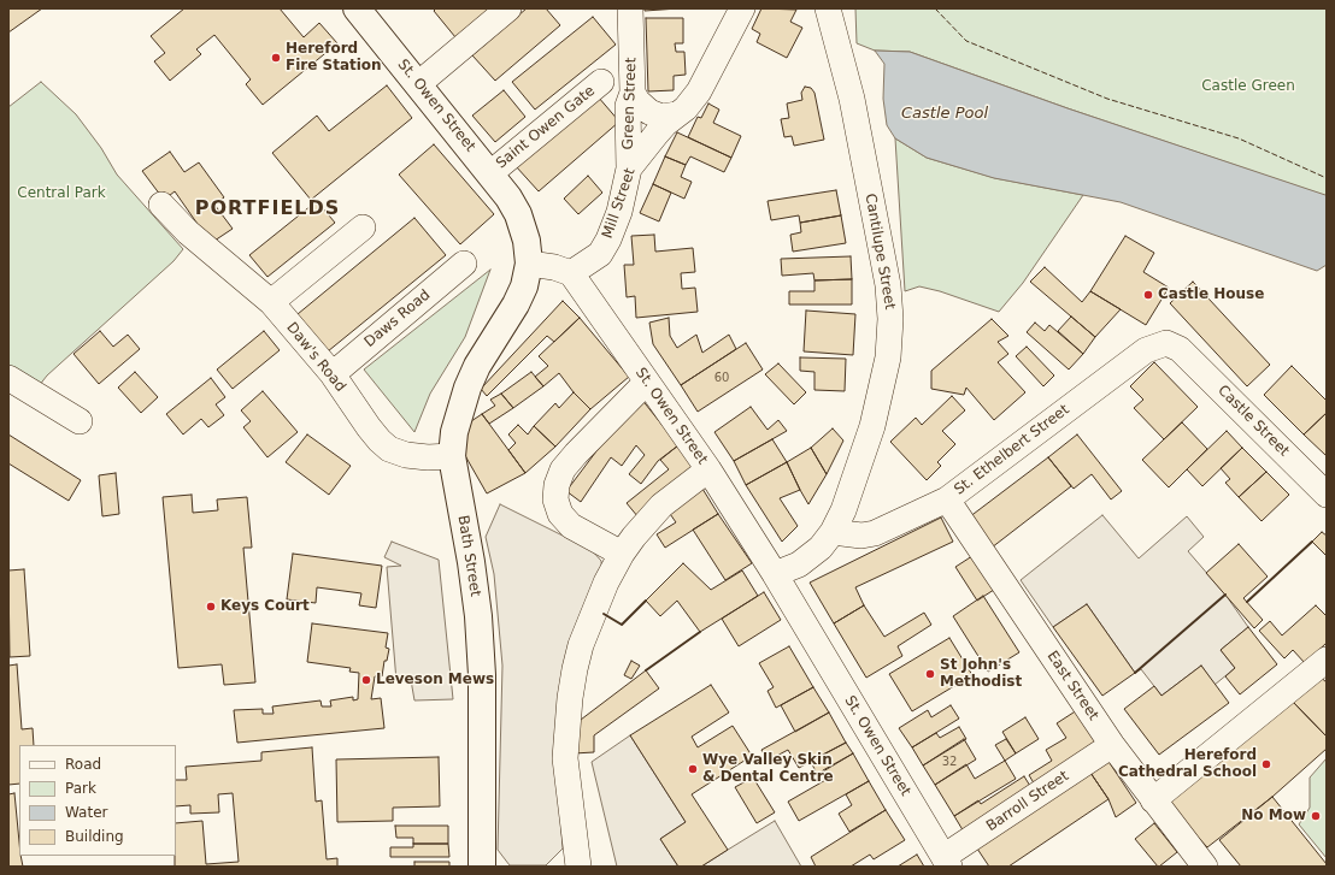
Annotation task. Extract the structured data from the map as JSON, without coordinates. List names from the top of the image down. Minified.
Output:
{"streets":{"highway":["St. Owen Street","Bath Street"],"street":["Green Street","Saint Owen Gate","Mill Street","Cantilupe Street","Daws Road","Daw's Road","Castle Street","St. Ethelbert Street","East Street","Barroll Street"]},"crossings":[["Green Street","Mill Street"],["St. Owen Street","Saint Owen Gate"],["St. Owen Street","Mill Street"],["St. Owen Street","Cantilupe Street"],["St. Owen Street","Bath Street"],["St. Owen Street","Barroll Street"],["Cantilupe Street","St. Ethelbert Street"],["Daws Road","Daw's Road"],["Daw's Road","Bath Street"],["Castle Street","St. Ethelbert Street"],["St. Ethelbert Street","East Street"],["East Street","Barroll Street"]],"districts":["PORTFIELDS"],"water":["Castle Pool"],"parks":["Castle Green","Central Park"],"places":["Hereford Fire Station","Castle House","Keys Court","St John's Methodist","Leveson Mews","Hereford Cathedral School","Wye Valley Skin & Dental Centre","No Mow"],"house_numbers":["60","32"],"legend":["Road","Park","Water","Building"]}
